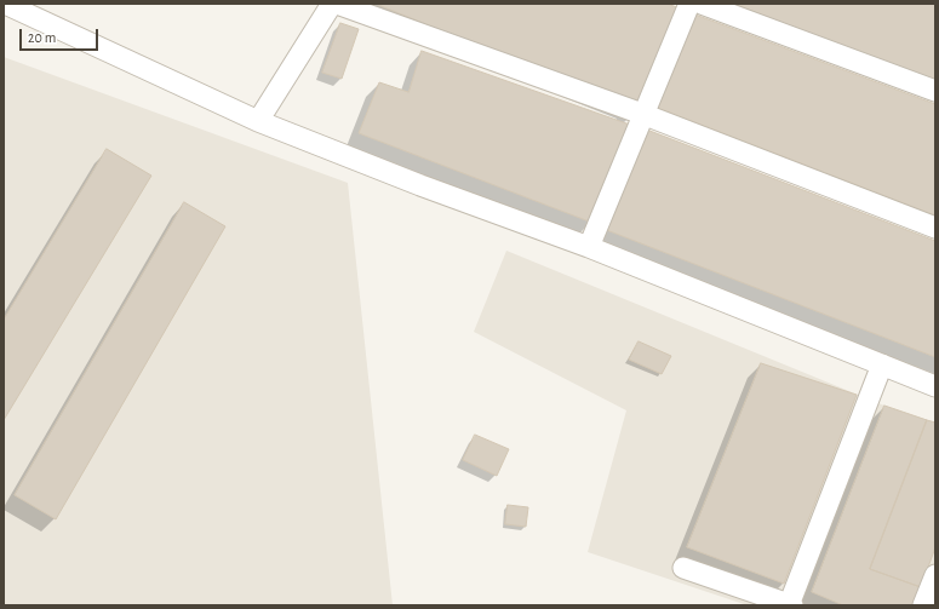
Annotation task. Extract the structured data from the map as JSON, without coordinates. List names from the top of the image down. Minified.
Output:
{"scale_bar":"20 m"}
